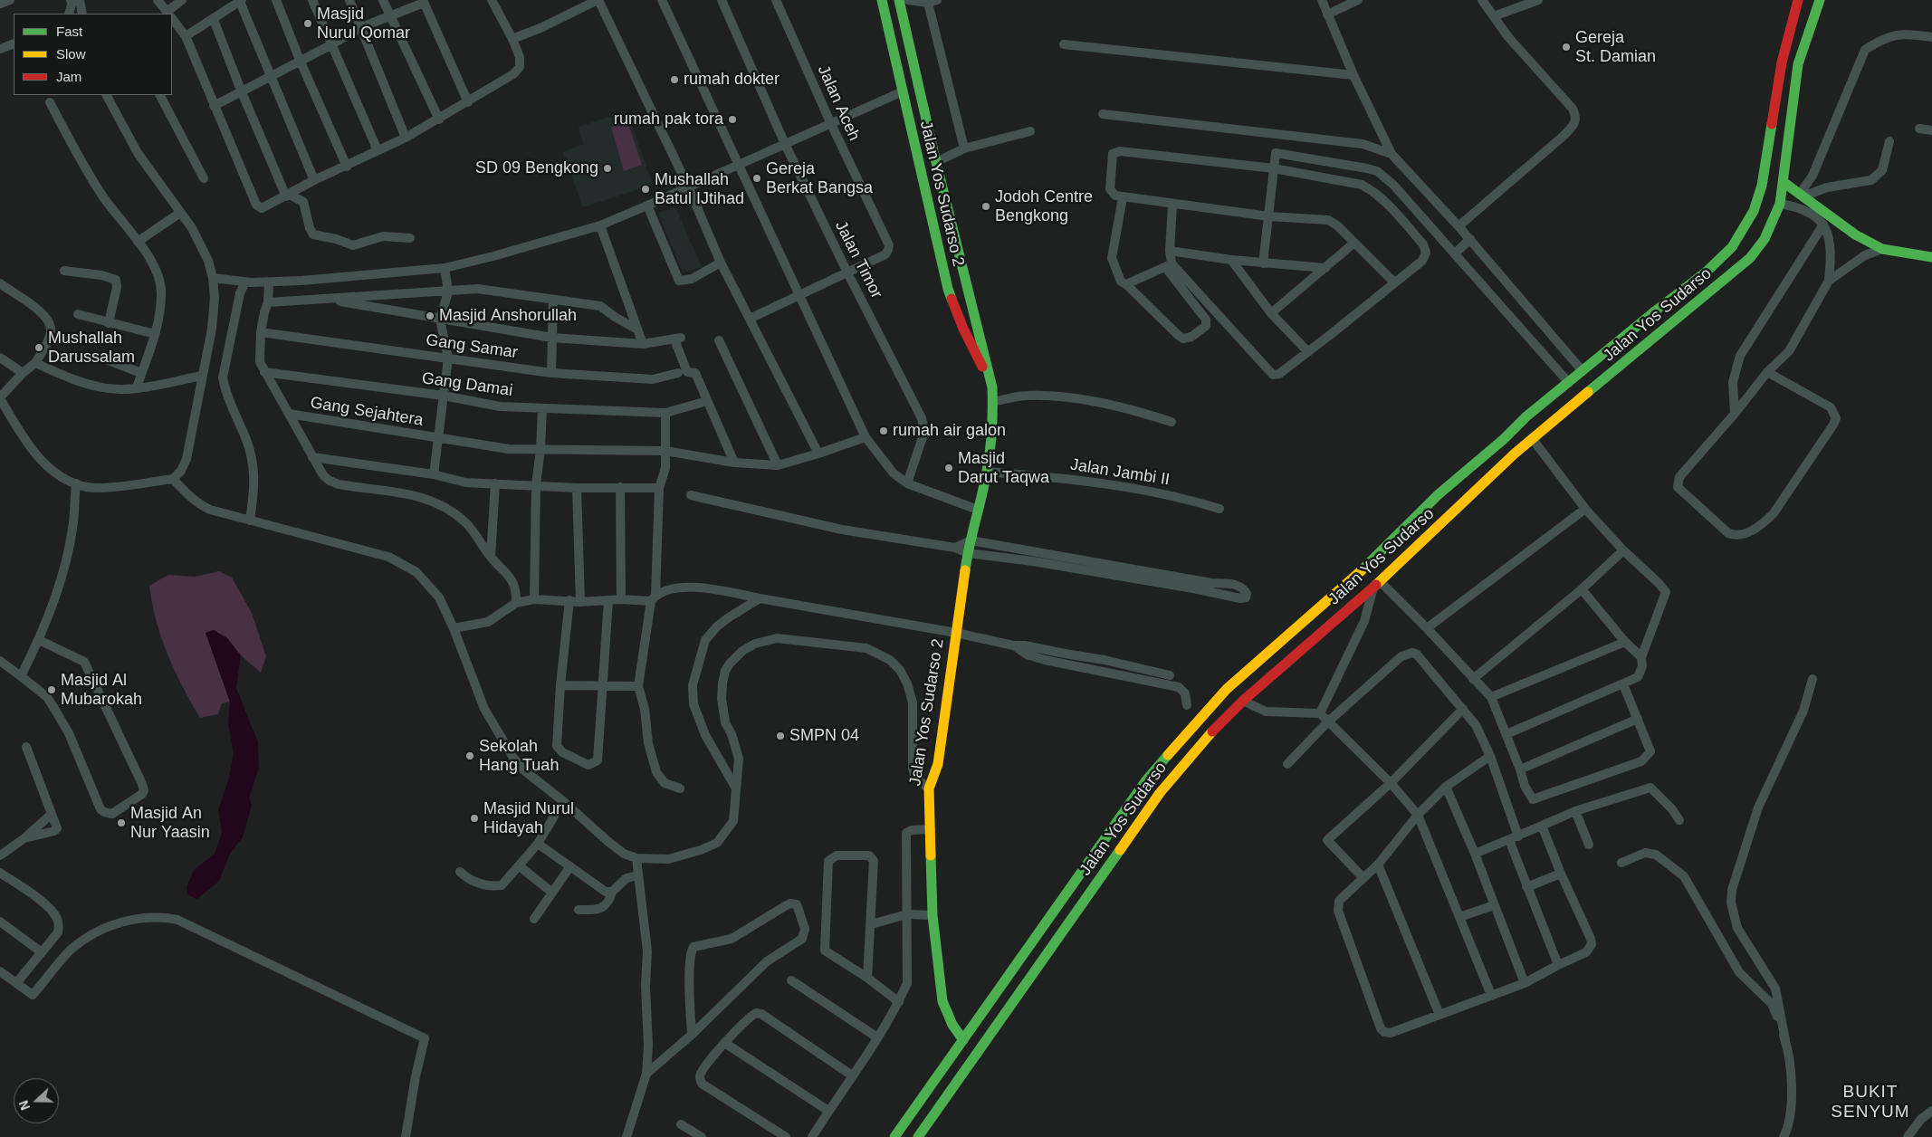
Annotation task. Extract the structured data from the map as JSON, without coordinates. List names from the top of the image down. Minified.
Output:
{"streets":{"main road":["Jalan Yos Sudarso 2","Jalan Yos Sudarso"],"street":["Jalan Aceh","Jalan Timor","Gang Samar","Gang Damai","Gang Sejahtera","Jalan Jambi II"]},"crossings":[["Jalan Aceh","Jalan Timor"],["Jalan Yos Sudarso 2","Jalan Yos Sudarso"],["Jalan Yos Sudarso 2","Jalan Jambi II"]],"districts":["BUKIT SENYUM"],"places":["Masjid Nurul Qomar","Gereja St. Damian","rumah dokter","rumah pak tora","SD 09 Bengkong","Gereja Berkat Bangsa","Mushallah Batul IJtihad","Jodoh Centre Bengkong","Masjid Anshorullah","Mushallah Darussalam","rumah air galon","Masjid Darut Taqwa","Masjid Al Mubarokah","SMPN 04","Sekolah Hang Tuah","Masjid Nurul Hidayah","Masjid An Nur Yaasin"],"legend":["Fast","Slow","Jam"],"north":"left"}
